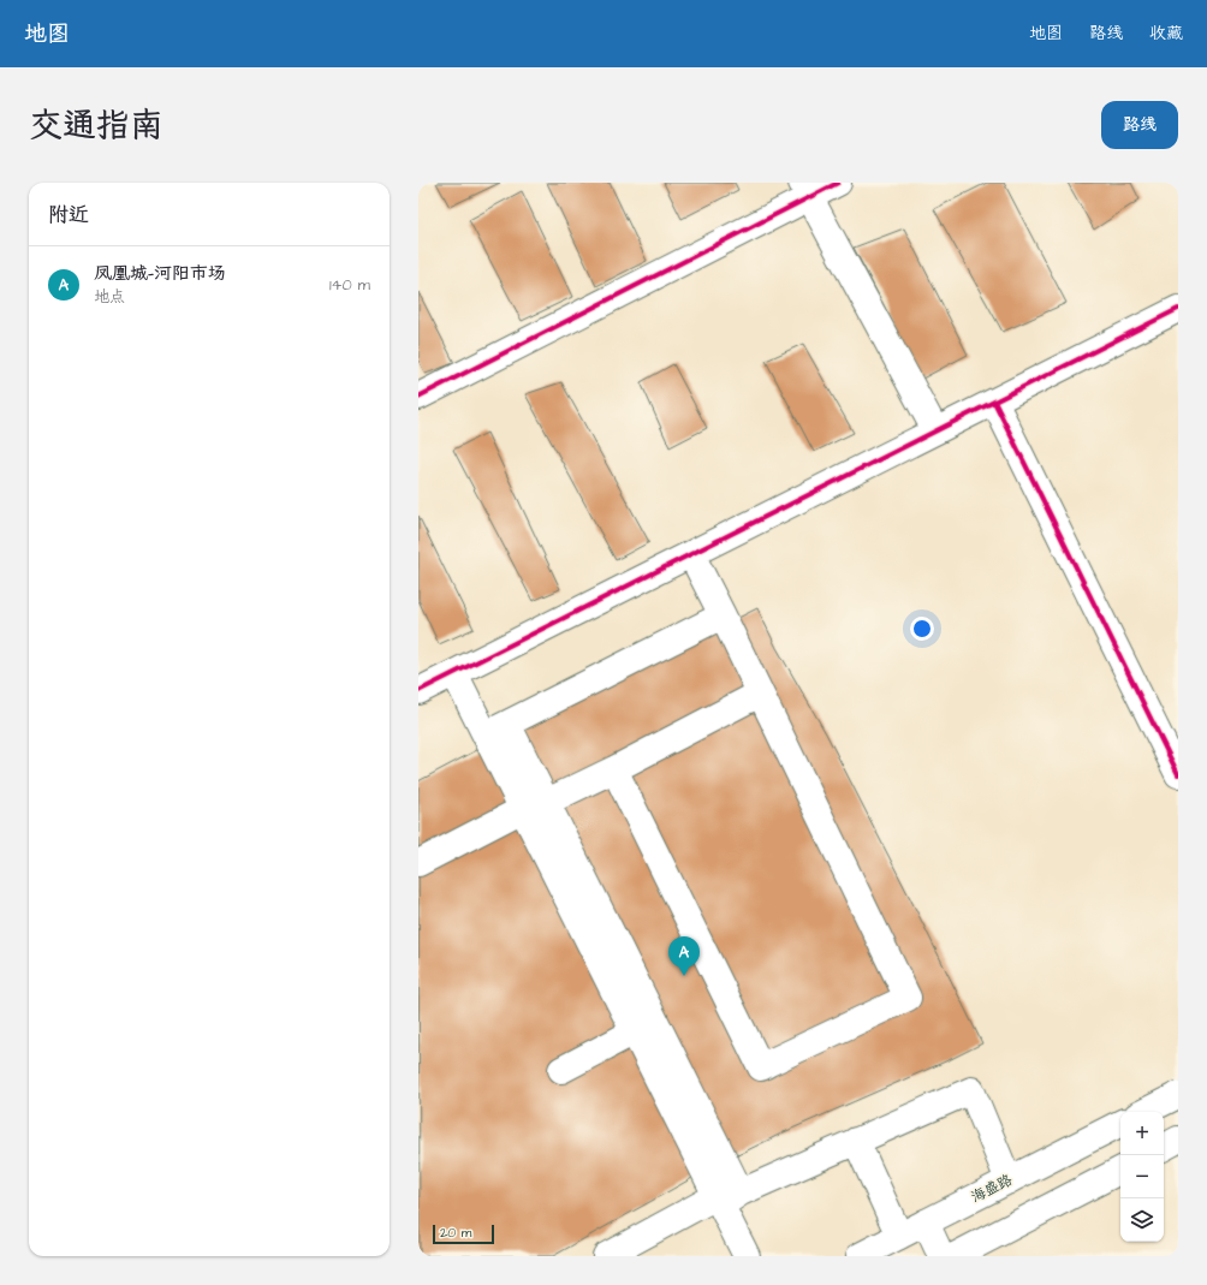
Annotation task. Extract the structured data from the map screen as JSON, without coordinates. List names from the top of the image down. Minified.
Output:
{"streets":{"street":["海盛路"]},"scale_bar":"20 m","page":{"header":"地图","nav":["地图","路线","收藏"],"title":"交通指南","buttons":"路线","heading":"附近","list":[{"mark":"A","name":"凤凰城-河阳市场","note":"地点","value":"140 m"}],"pins":"A","map_buttons":["+","−"],"scale":"20 m"}}
